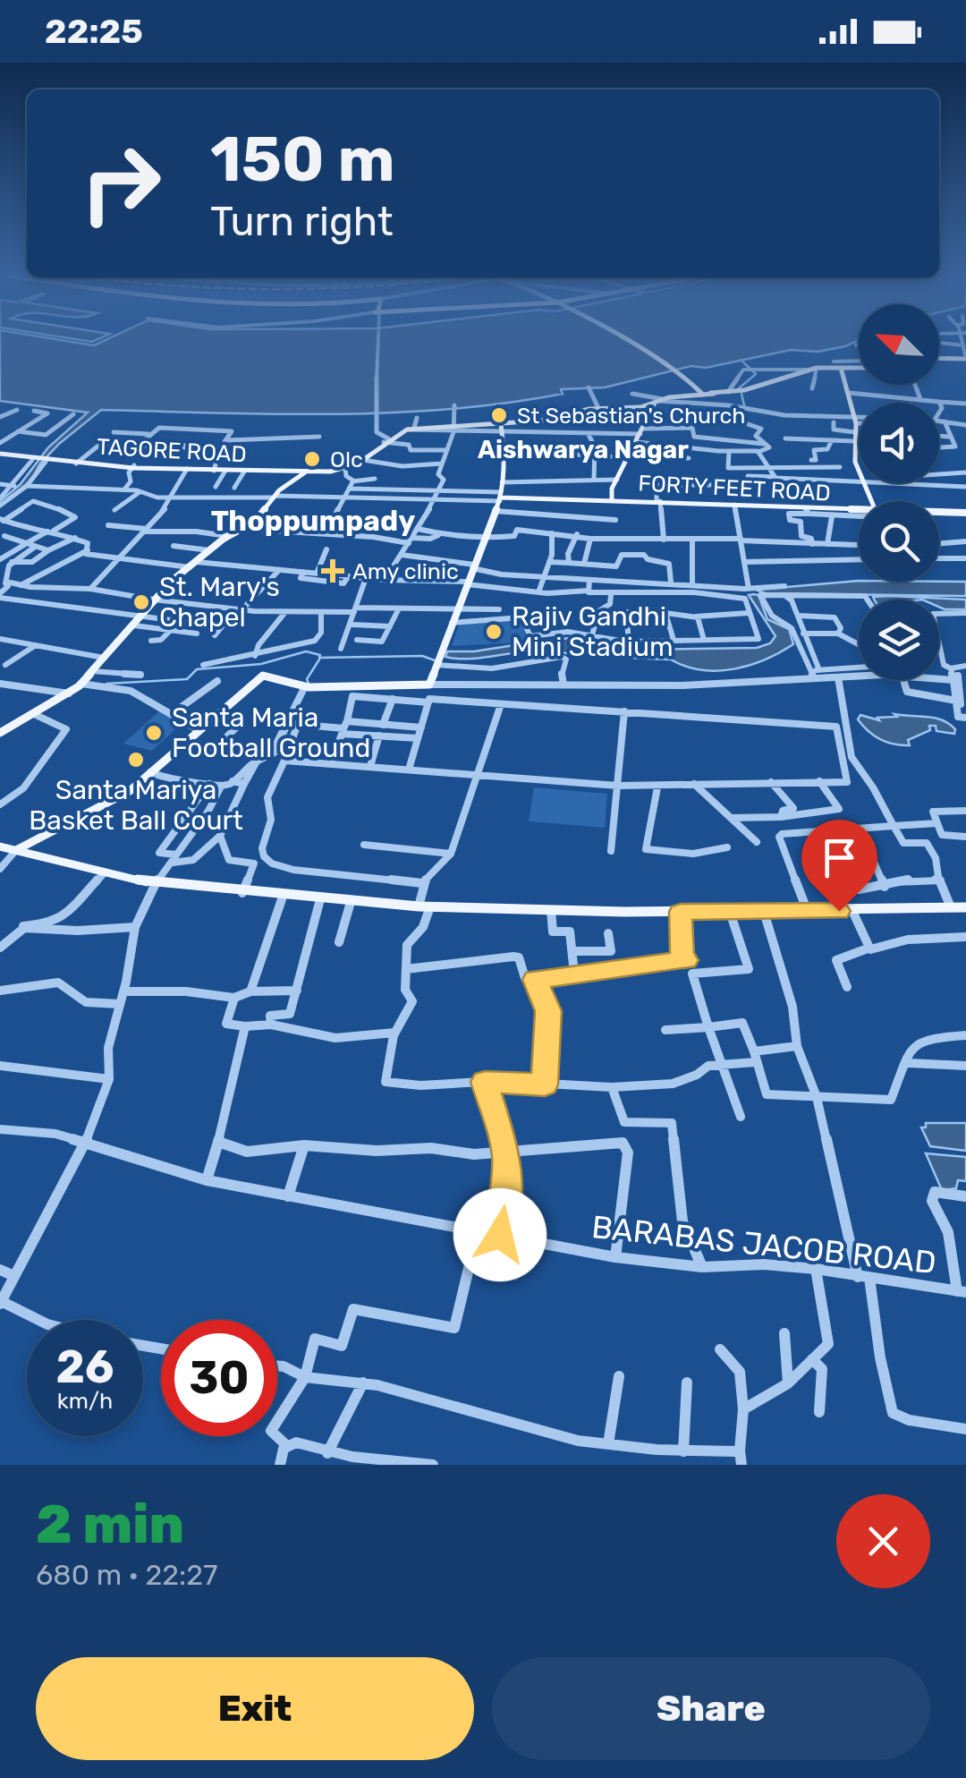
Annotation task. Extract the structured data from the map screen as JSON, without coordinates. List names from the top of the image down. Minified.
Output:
{"streets":{"main road":["TAGORE ROAD","FORTY FEET ROAD"],"street":["BARABAS JACOB ROAD"]},"districts":["Aishwarya Nagar","Thoppumpady"],"places":{"other":["St Sebastian's Church","Olc","St. Mary's Chapel","Rajiv Gandhi Mini Stadium","Santa Maria Football Ground","Santa Mariya Basket Ball Court"],"health":["Amy clinic"]},"north":"top left","page":{"status":"22:25","turn":["150 m","Turn right"],"speed":"26 km/h","limit":"30","heading":["2 min","680 m · 22:27"],"buttons":["Exit","Share"]}}
